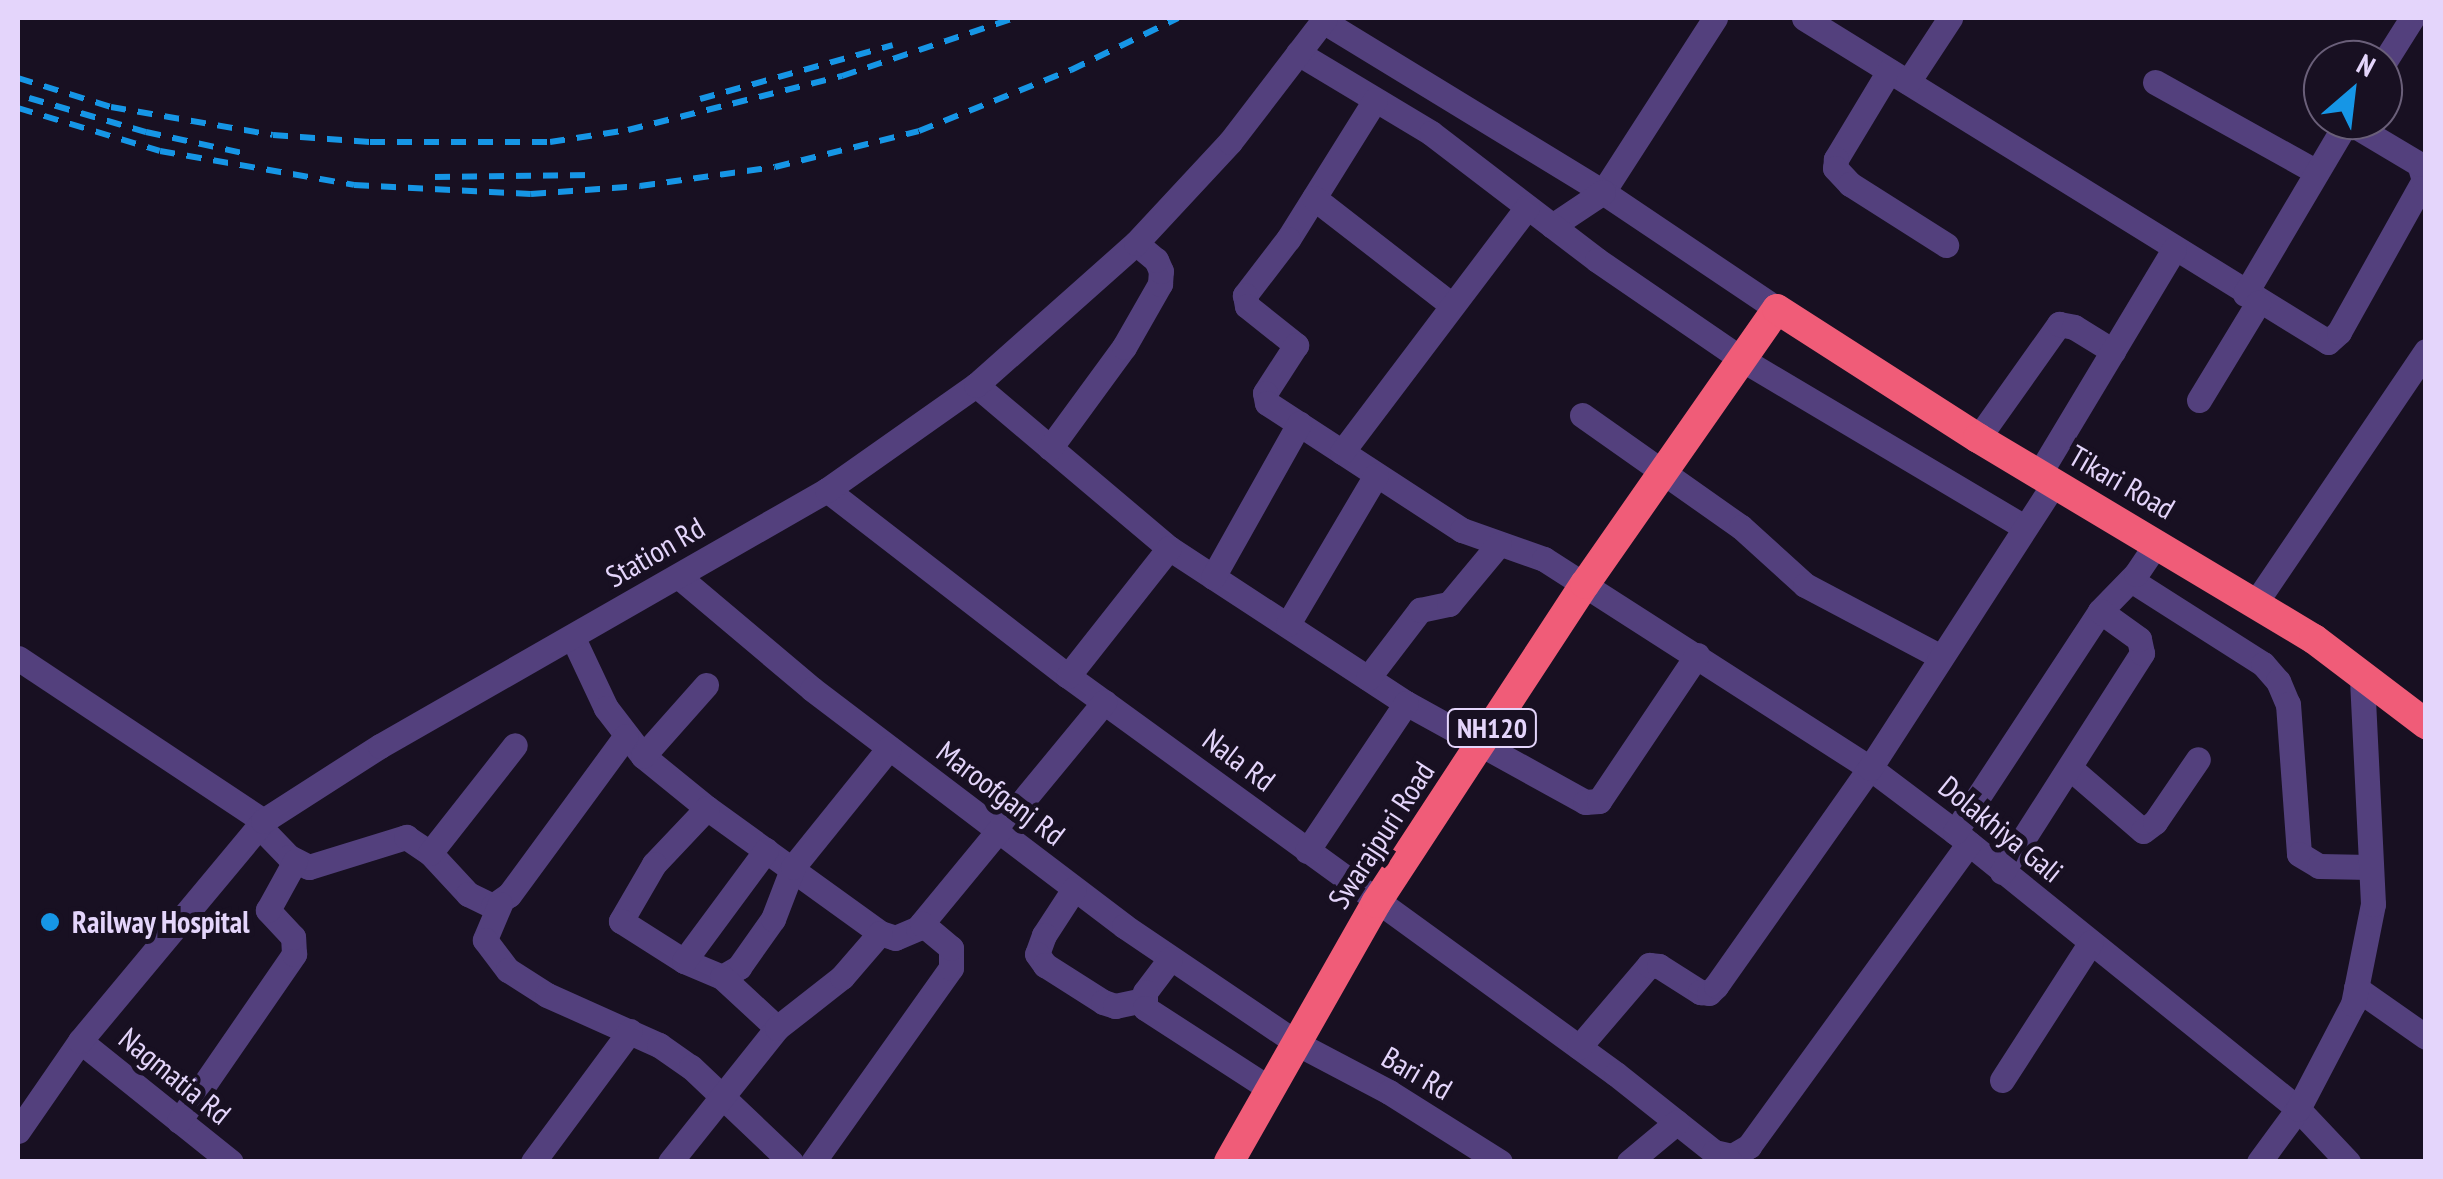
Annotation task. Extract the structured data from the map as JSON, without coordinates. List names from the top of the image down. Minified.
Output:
{"streets":{"highway":["Tikari Road","NH120","Swarajpuri Road"],"street":["Station Rd","Nala Rd","Maroofganj Rd","Dolakhiya Gali","Bari Rd","Nagmatia Rd"]},"crossings":[["Tikari Road","Nala Rd"],["Tikari Road","Swarajpuri Road"],["Station Rd","Nala Rd"],["Station Rd","Maroofganj Rd"],["Station Rd","Nagmatia Rd"],["Nala Rd","Dolakhiya Gali"],["Nala Rd","Swarajpuri Road"],["Maroofganj Rd","Swarajpuri Road"],["Maroofganj Rd","Bari Rd"],["Dolakhiya Gali","Swarajpuri Road"],["Swarajpuri Road","Bari Rd"]],"places":["Railway Hospital"],"north":"top right"}
